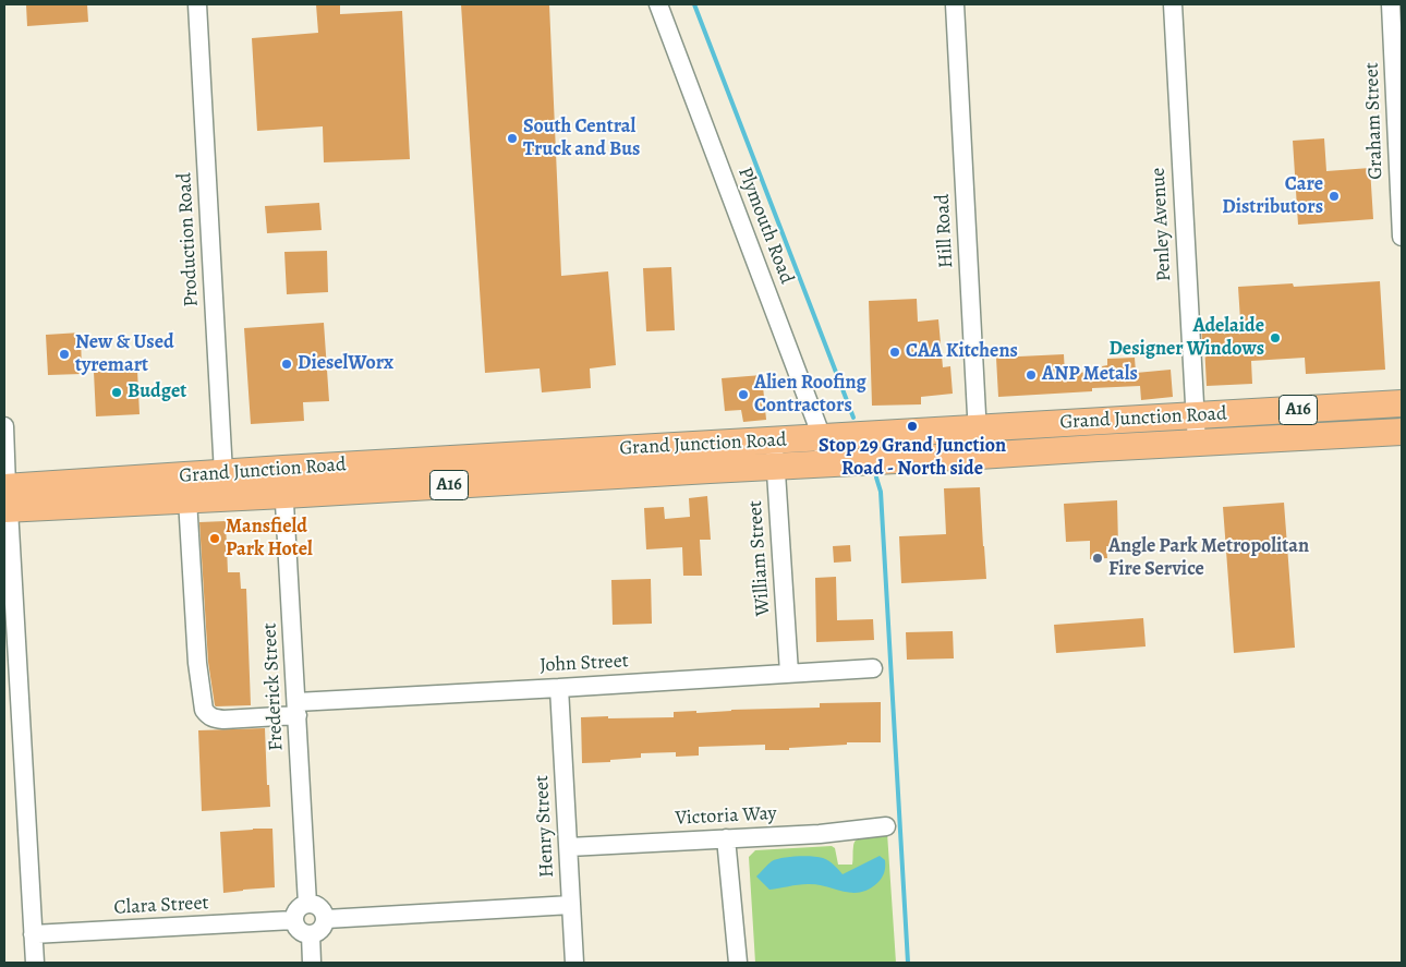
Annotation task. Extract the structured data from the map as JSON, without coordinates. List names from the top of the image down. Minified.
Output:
{"streets":{"highway":["A16","Grand Junction Road"],"street":["Graham Street","Penley Avenue","Plymouth Road","Hill Road","Production Road","William Street","John Street","Frederick Street","Victoria Way","Henry Street","Clara Street"]},"crossings":[["Penley Avenue","Grand Junction Road"],["Plymouth Road","Grand Junction Road"],["Hill Road","Grand Junction Road"],["Production Road","Grand Junction Road"],["Grand Junction Road","William Street"],["Grand Junction Road","John Street"],["Grand Junction Road","Frederick Street"],["William Street","John Street"],["John Street","Frederick Street"],["John Street","Henry Street"],["Frederick Street","Clara Street"],["Victoria Way","Henry Street"]],"places":["South Central Truck and Bus","Care Distributors","Adelaide Designer Windows","CAA Kitchens","New & Used tyremart","DieselWorx","ANP Metals","Budget","Alien Roofing Contractors","Stop 29 Grand Junction Road - North side","Mansfield Park Hotel","Angle Park Metropolitan Fire Service"]}
